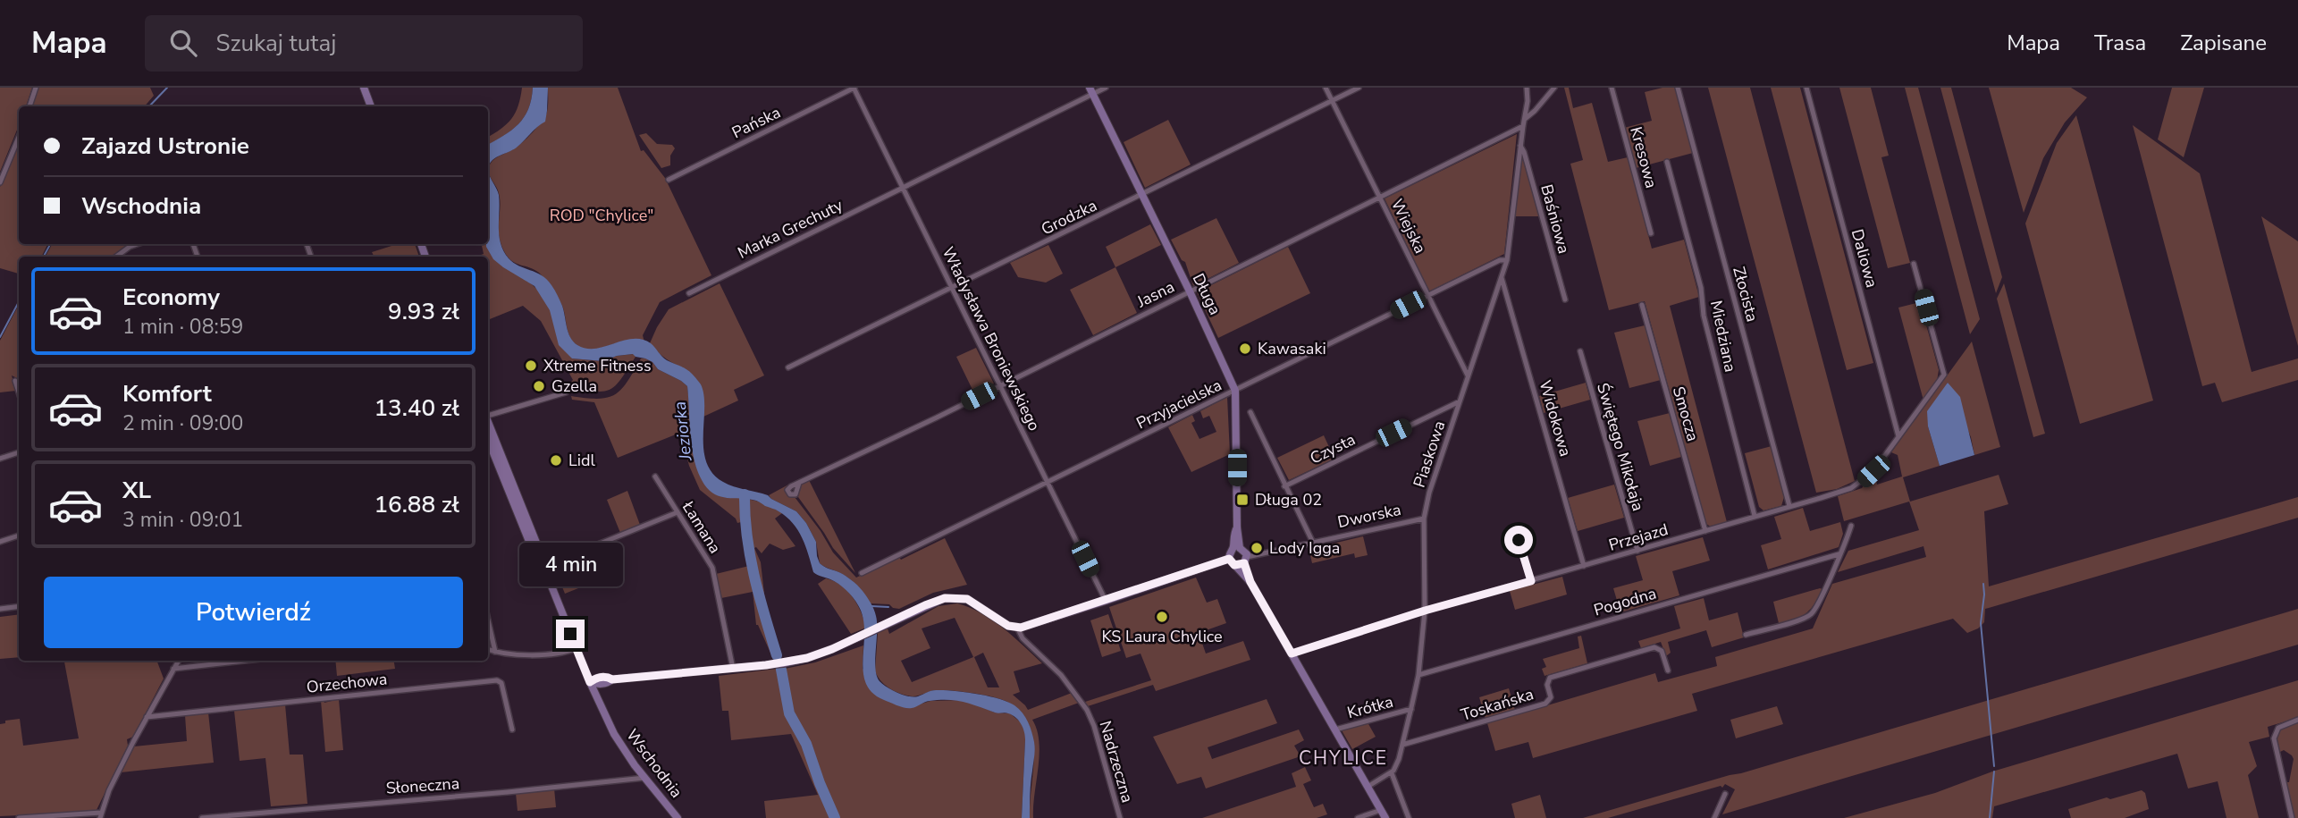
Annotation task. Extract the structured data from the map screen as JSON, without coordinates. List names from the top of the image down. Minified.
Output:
{"streets":{"street":["Pańska","Kresowa","Grodzka","Baśniowa","Wiejska","Marka Grechuty","Daliowa","Jasna","Długa","Złocista","Miedziana","Władysława Broniewskiego","Przyjacielska","Smocza","Widokowa","Świętego Mikołaja","Czysta","Piaskowa","Dworska","Łamana","Przejazd","Pogodna","Orzechowa","Toskańska","Krótka","Nadrzeczna","Wschodnia","Słoneczna"]},"crossings":[["Pańska","Władysława Broniewskiego"],["Grodzka","Wiejska"],["Grodzka","Długa"],["Grodzka","Władysława Broniewskiego"],["Baśniowa","Piaskowa"],["Wiejska","Jasna"],["Wiejska","Przyjacielska"],["Wiejska","Piaskowa"],["Marka Grechuty","Długa"],["Marka Grechuty","Władysława Broniewskiego"],["Daliowa","Przejazd"],["Jasna","Długa"],["Jasna","Władysława Broniewskiego"],["Jasna","Piaskowa"],["Długa","Przyjacielska"],["Długa","Dworska"],["Złocista","Przejazd"],["Miedziana","Przejazd"],["Władysława Broniewskiego","Przyjacielska"],["Przyjacielska","Piaskowa"],["Smocza","Przejazd"],["Widokowa","Piaskowa"],["Widokowa","Przejazd"],["Świętego Mikołaja","Przejazd"],["Czysta","Piaskowa"],["Piaskowa","Dworska"],["Piaskowa","Przejazd"],["Piaskowa","Pogodna"],["Piaskowa","Toskańska"],["Piaskowa","Krótka"],["Wschodnia","Słoneczna"]],"districts":["CHYLICE"],"water":["Jeziorka"],"parks":["ROD \"Chylice\""],"places":{"other":["Kawasaki","Xtreme Fitness","Gzella","Lidl","Lody Igga","KS Laura Chylice"],"transit":["Długa 02"]},"page":{"header":"Mapa","search":"Szukaj tutaj","nav":["Mapa","Trasa","Zapisane"],"banner":["Zajazd Ustronie","Wschodnia"],"list":[{"name":"Economy","note":"1 min · 08:59","value":"9.93 zł"},{"name":"Komfort","note":"2 min · 09:00","value":"13.40 zł"},{"name":"XL","note":"3 min · 09:01","value":"16.88 zł"}],"bubble":"4 min","buttons":"Potwierdź"}}
